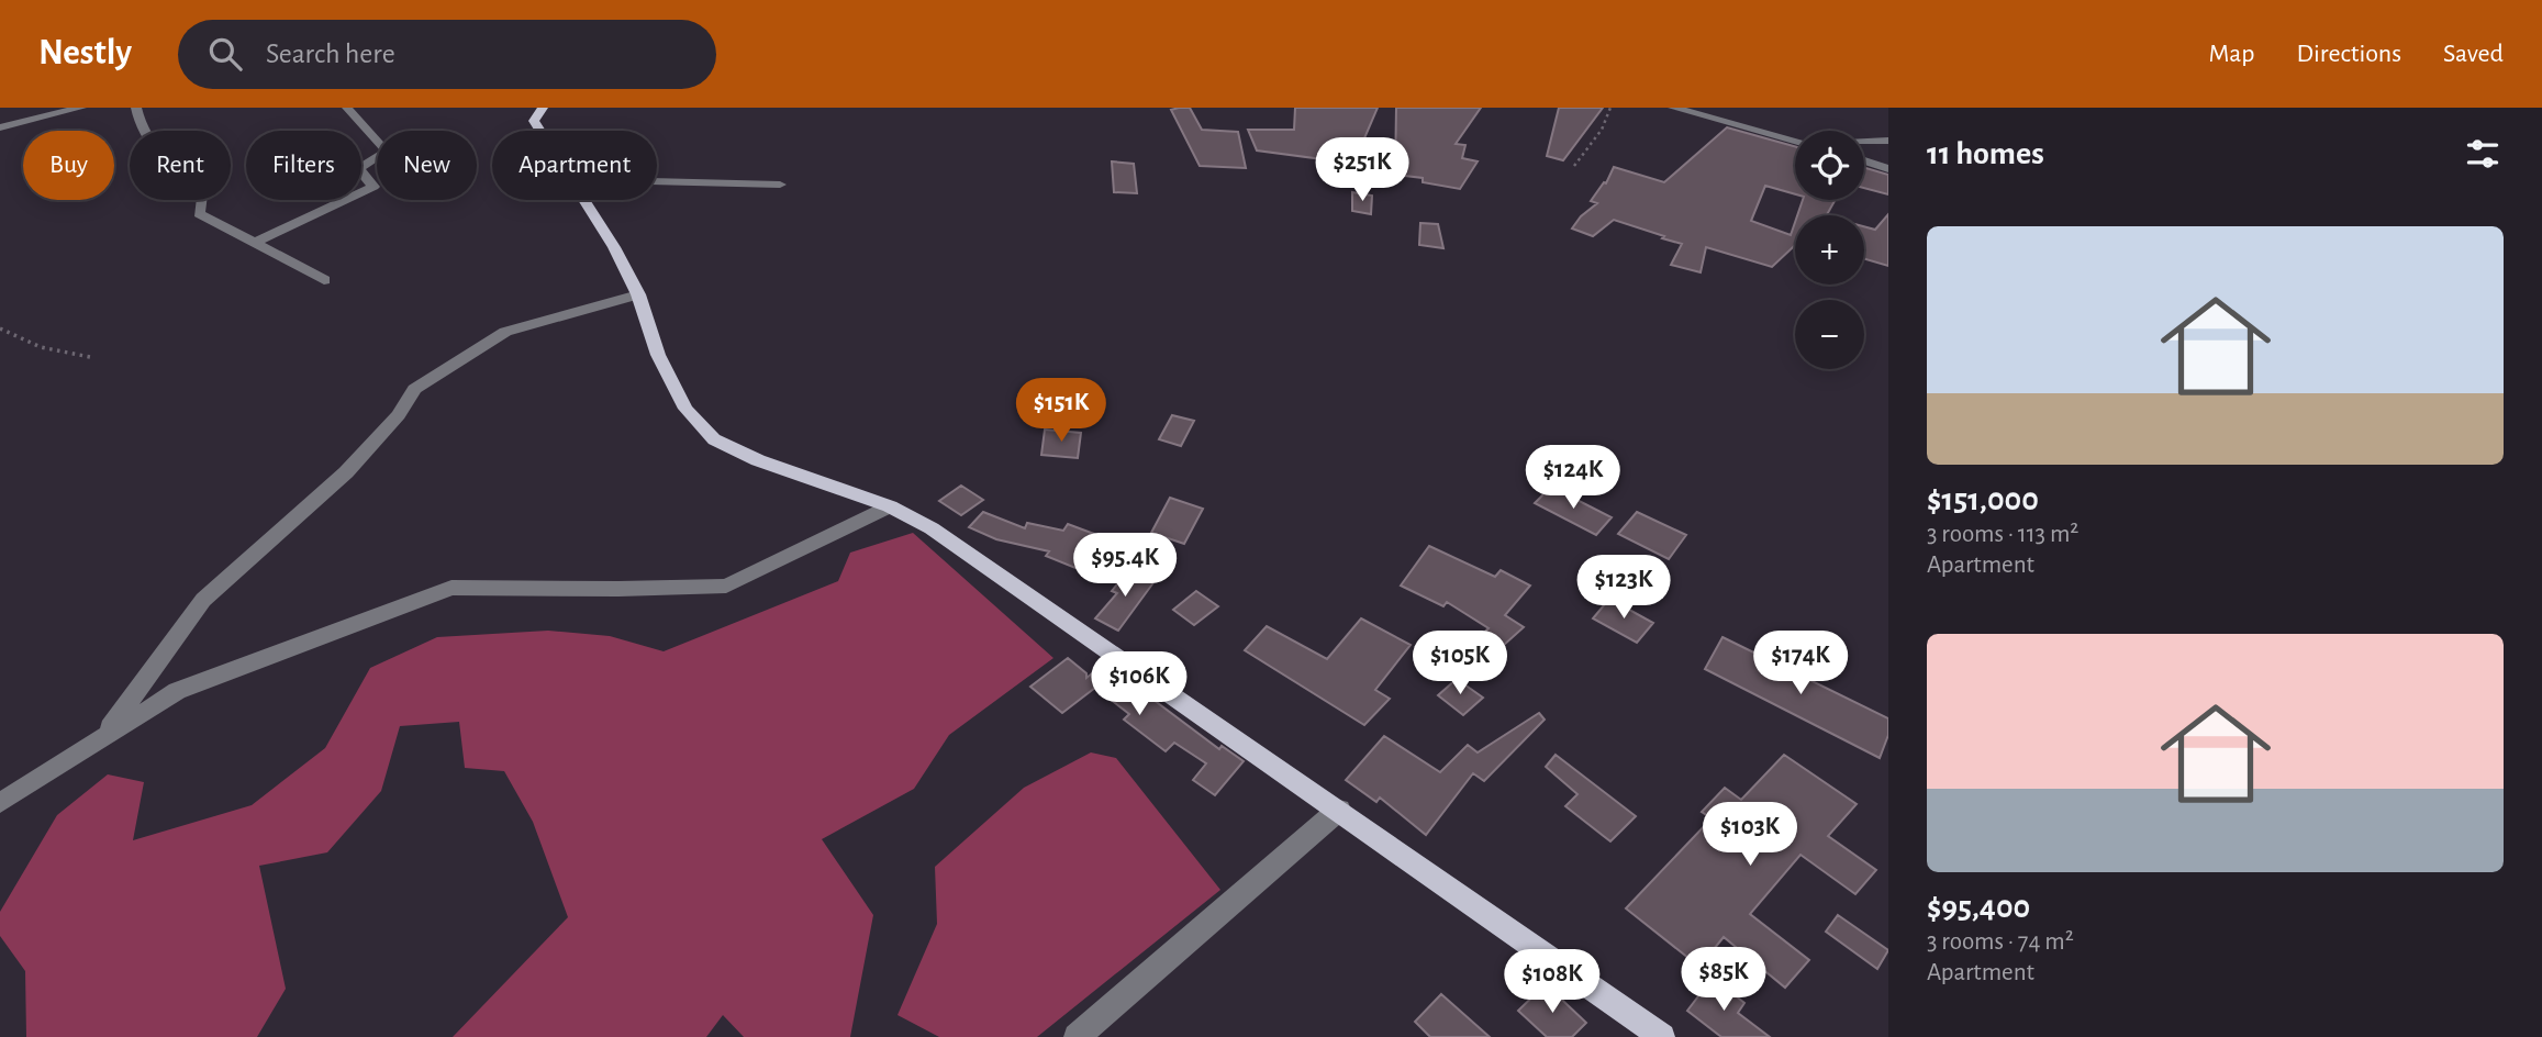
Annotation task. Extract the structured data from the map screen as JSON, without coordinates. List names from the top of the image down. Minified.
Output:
{"page":{"header":"Nestly","search":"Search here","nav":["Map","Directions","Saved"],"heading":"11 homes","map_buttons":["+","−"],"chip":["Buy","Rent","Filters","New","Apartment"],"price":["$251K","$151K","$124K","$95.4K","$123K","$105K","$174K","$106K","$103K","$85K","$108K"],"list":[{"name":"$151,000","note":"3 rooms · 113 m² · Apartment"},{"name":"$95,400","note":"3 rooms · 74 m² · Apartment"}]}}
